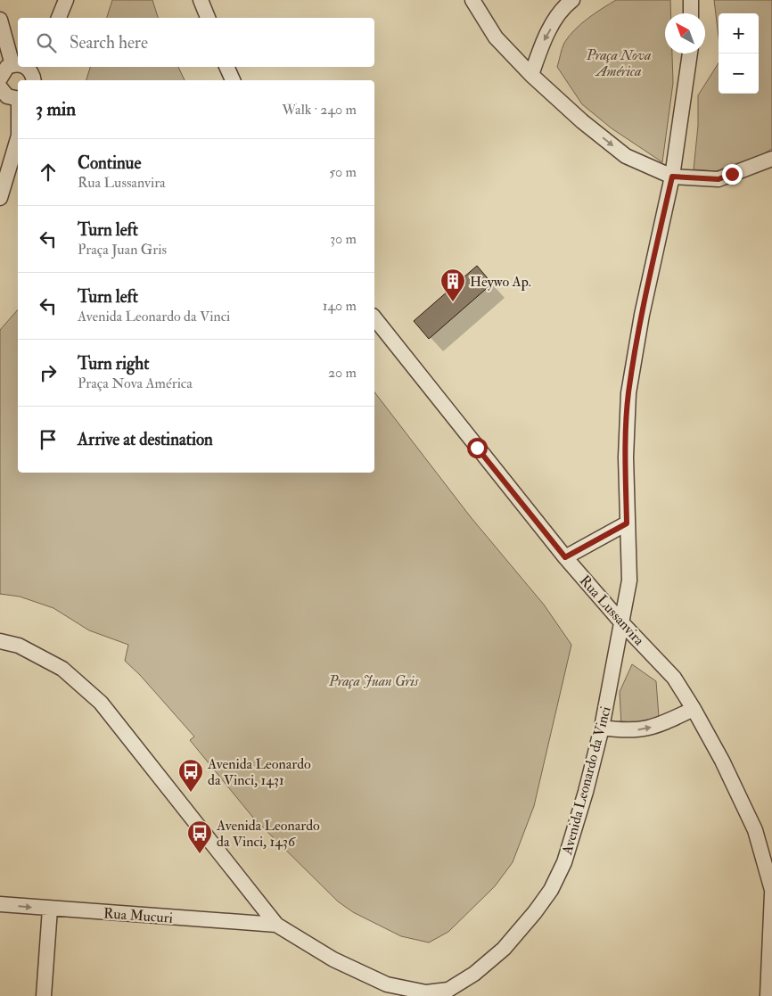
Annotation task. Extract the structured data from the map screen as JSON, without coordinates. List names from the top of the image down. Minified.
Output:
{"streets":{"street":["Rua Lussanvira","Avenida Leonardo da Vinci","Rua Mucuri"]},"crossings":[["Rua Lussanvira","Avenida Leonardo da Vinci"],["Avenida Leonardo da Vinci","Rua Mucuri"]],"parks":["Praça Nova América","Praça Juan Gris"],"places":{"building":["Heywo Ap."],"bus stop":["Avenida Leonardo da Vinci, 1431","Avenida Leonardo da Vinci, 1436"]},"north":"top left","page":{"map_buttons":["+","−"],"search":"Search here","heading":["3 min","Walk · 240 m"],"list":[["Continue","Rua Lussanvira","50 m"],["Turn left","Praça Juan Gris","30 m"],["Turn left","Avenida Leonardo da Vinci","140 m"],["Turn right","Praça Nova América","20 m"],"Arrive at destination"]}}
